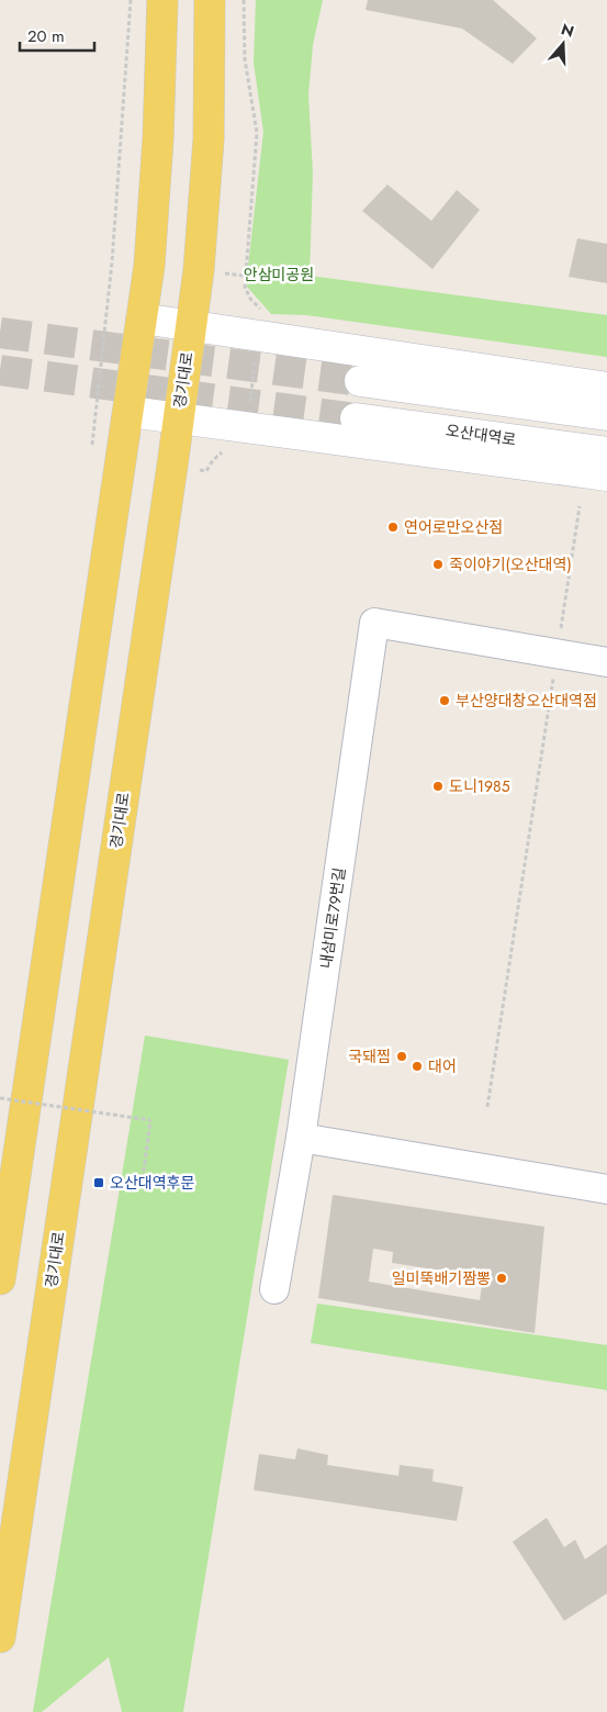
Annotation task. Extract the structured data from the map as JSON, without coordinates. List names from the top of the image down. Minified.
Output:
{"streets":{"main road":["경기대로","오산대역로"],"street":["내삼미로79번길"]},"parks":["안삼미공원"],"places":{"other":["연어로만오산점","죽이야기(오산대역)","부산양대창오산대역점","도니1985","국돼찜","대어","일미뚝배기짬뽕"],"transit":["오산대역후문"]},"scale_bar":"20 m","north":"top"}
